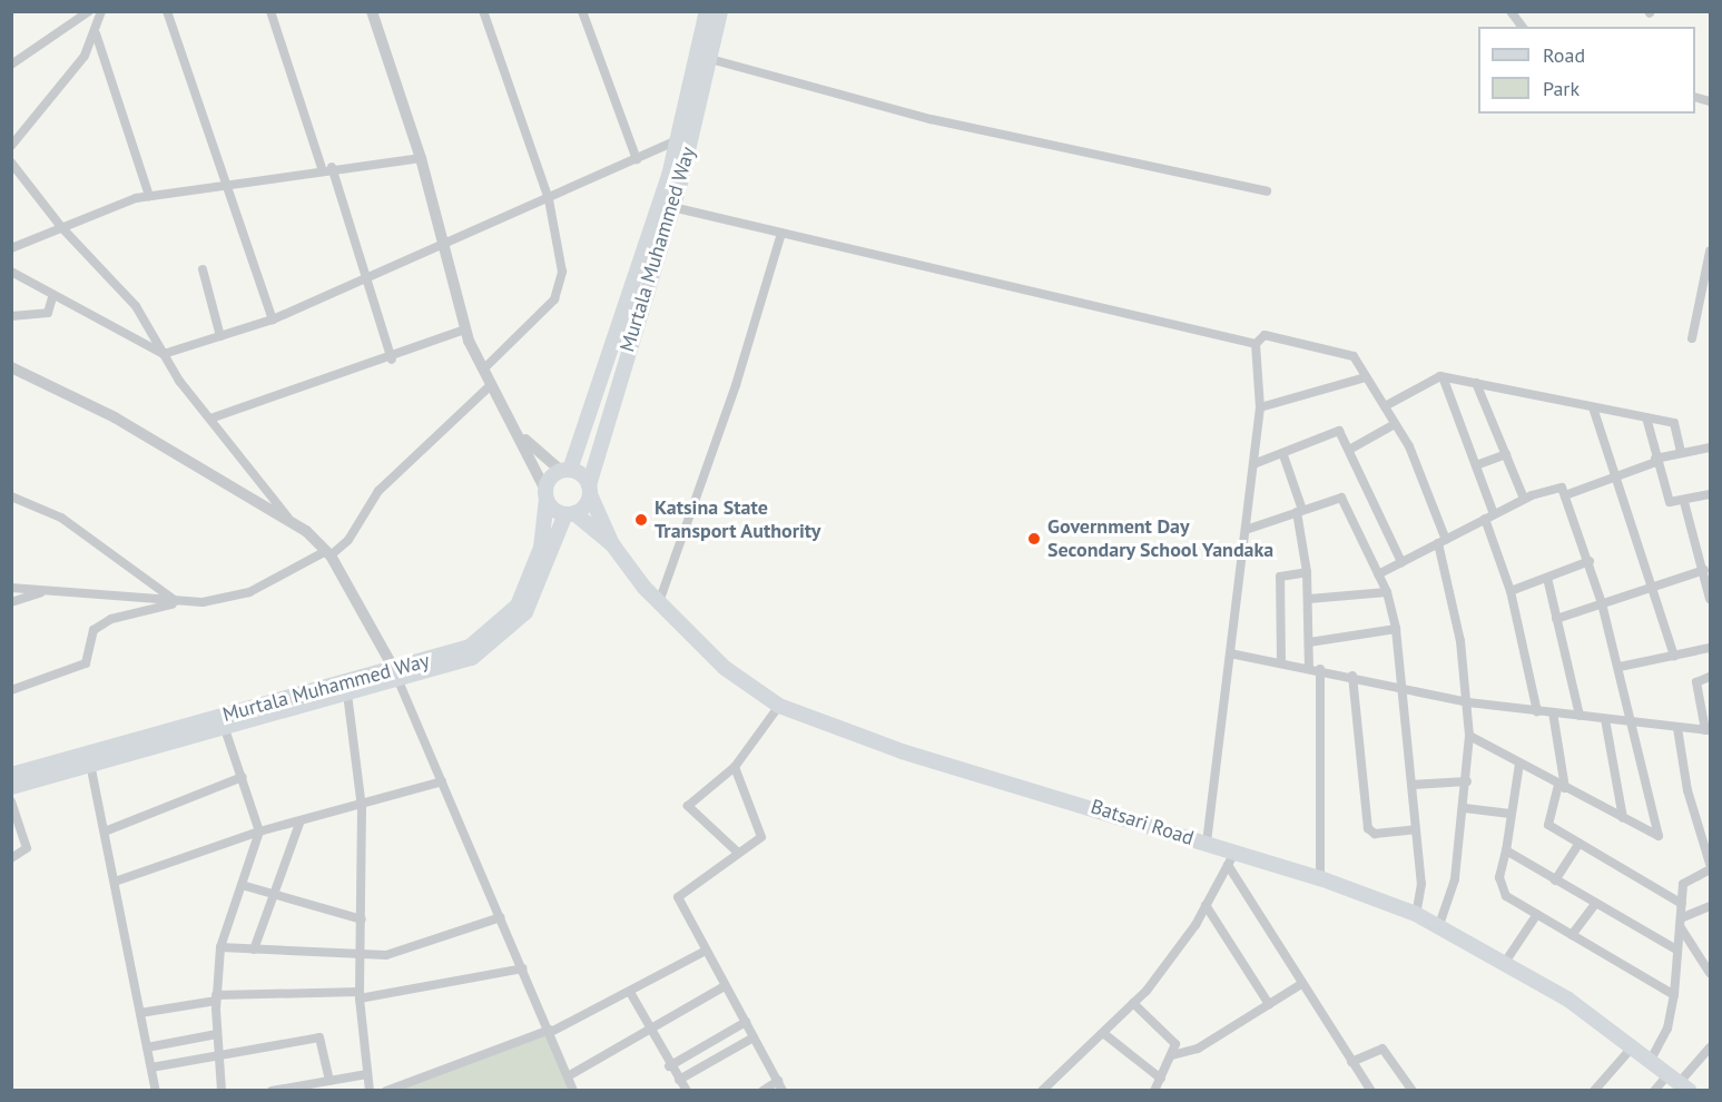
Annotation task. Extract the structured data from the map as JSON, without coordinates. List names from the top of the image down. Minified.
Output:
{"streets":{"main road":["Murtala Muhammed Way","Batsari Road"]},"places":["Katsina State Transport Authority","Government Day Secondary School Yandaka"],"legend":["Road","Park"]}
